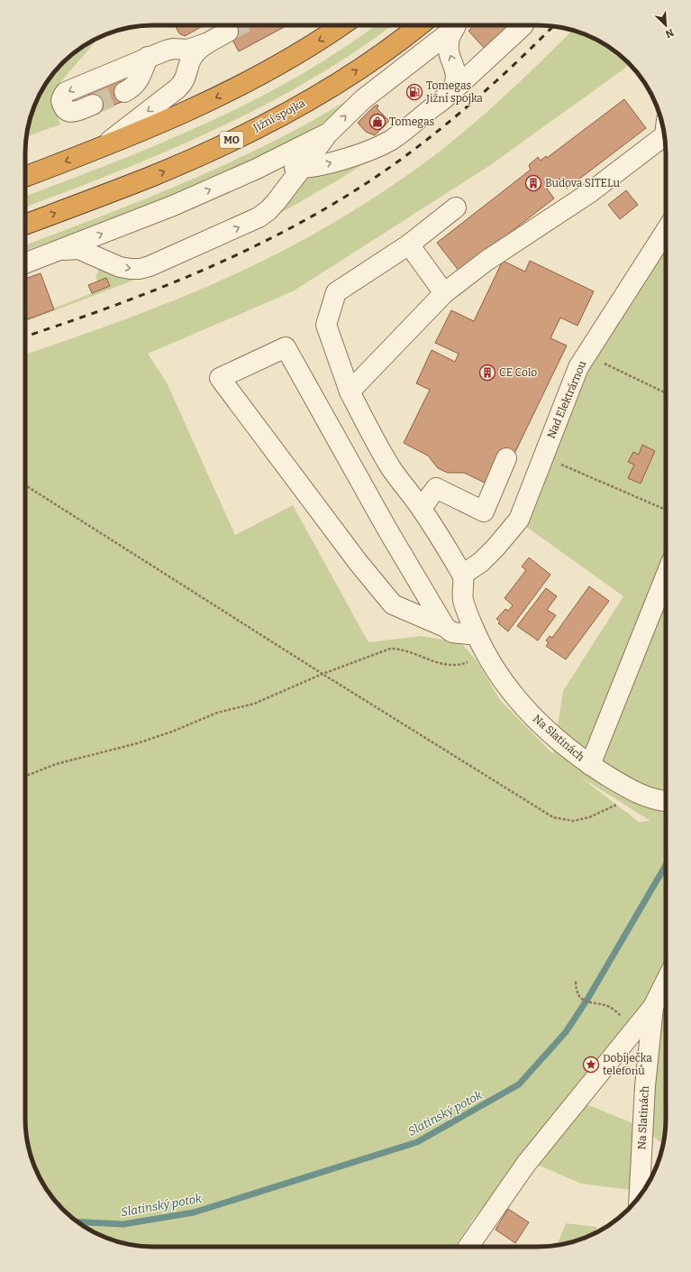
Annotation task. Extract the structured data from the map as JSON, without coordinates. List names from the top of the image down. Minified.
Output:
{"streets":{"highway":["Jižní spojka","MO"],"street":["Nad Elektrárnou","Na Slatinách"]},"crossings":[["Nad Elektrárnou","Na Slatinách"]],"water":["Slatinský potok"],"places":{"fuel station":["Tomegas Jižní spojka"],"shop":["Tomegas"],"building":["Budova SITELu","CE Colo"],"place":["Dobíječka telefonů"]},"north":"bottom right"}
